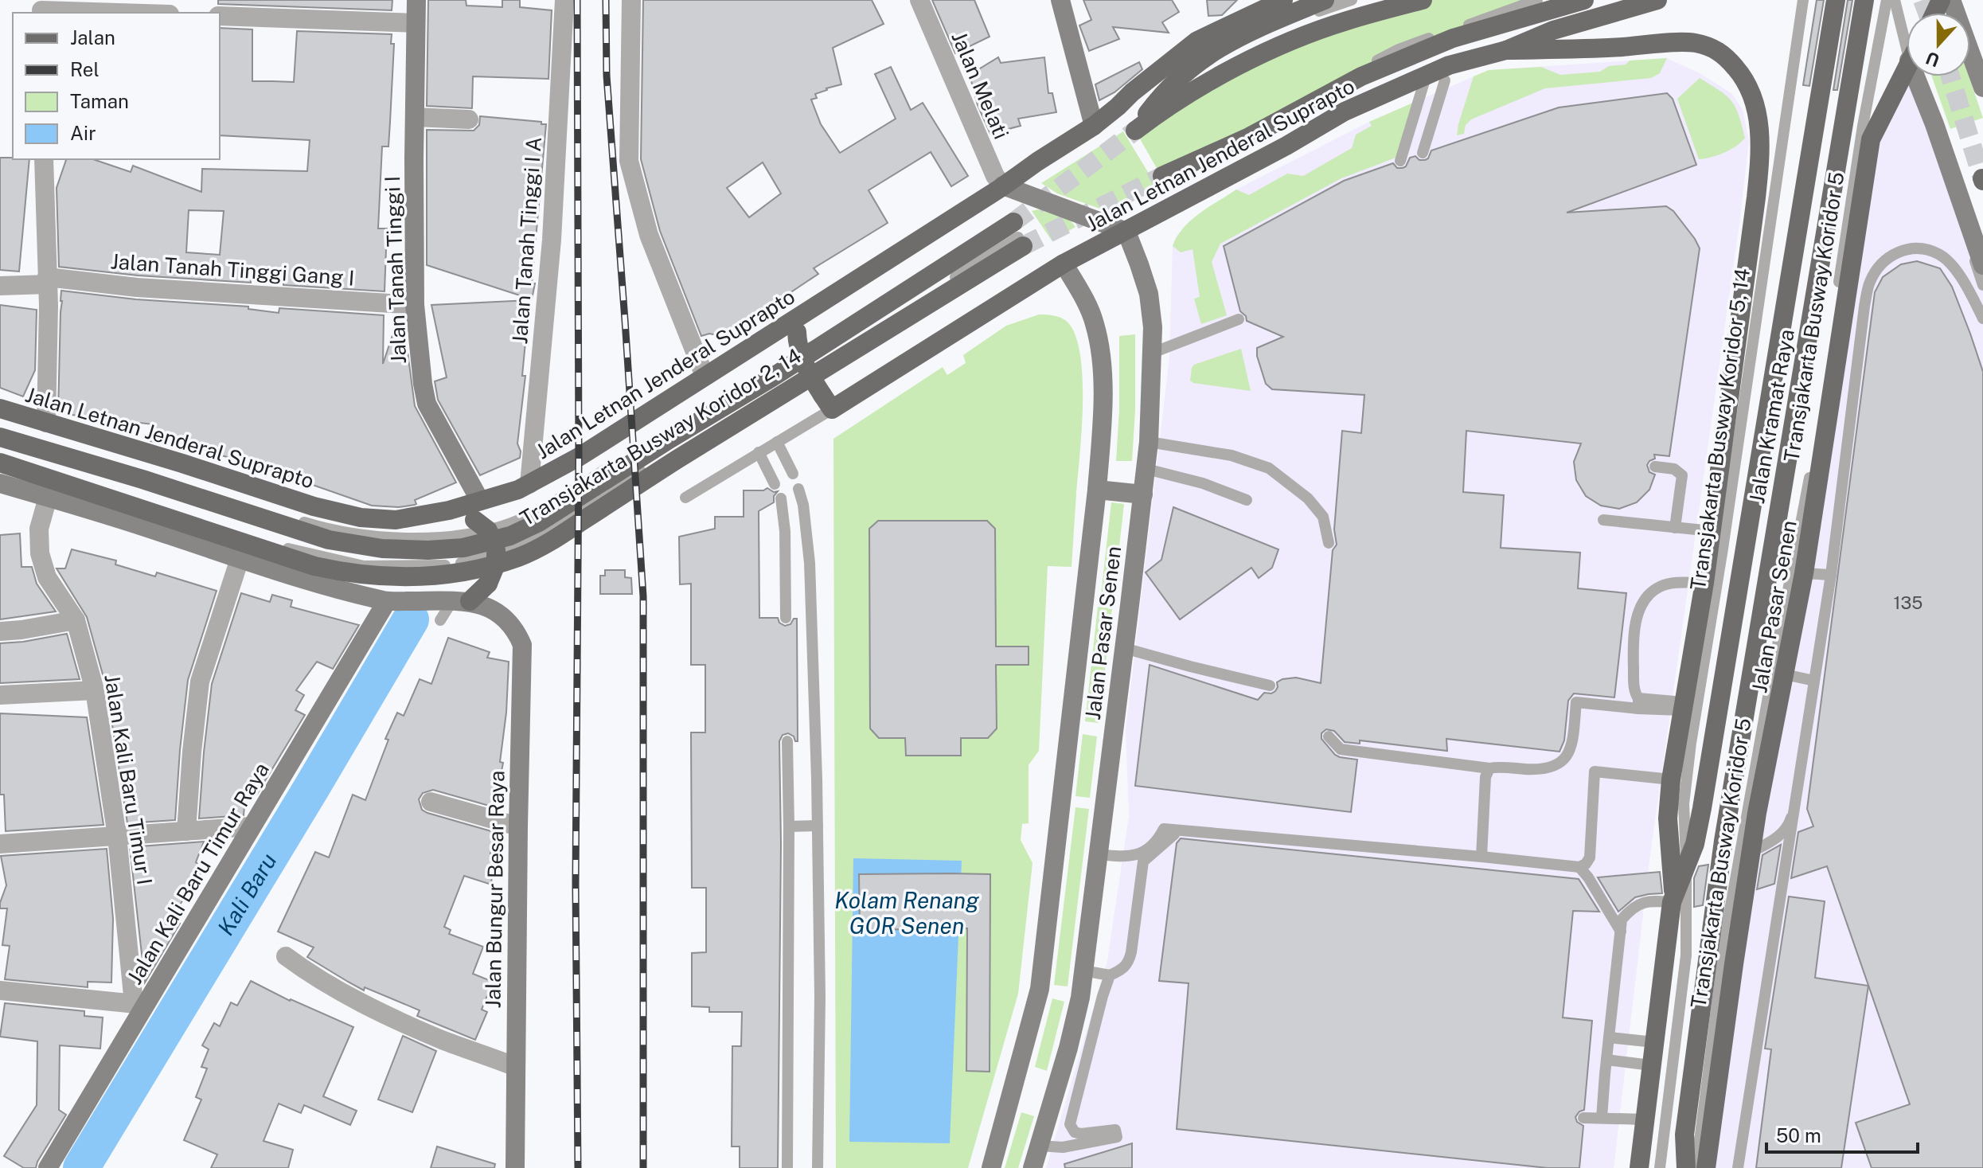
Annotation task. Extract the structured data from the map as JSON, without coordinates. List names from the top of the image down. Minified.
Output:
{"streets":{"main road":["Jalan Letnan Jenderal Suprapto","Jalan Kramat Raya","Jalan Pasar Senen"],"street":["Jalan Melati","Jalan Tanah Tinggi I A","Jalan Tanah Tinggi Gang I","Jalan Tanah Tinggi I","Jalan Kali Baru Timur I","Jalan Kali Baru Timur Raya","Jalan Bungur Besar Raya"],"lane":["Transjakarta Busway Koridor 5","Transjakarta Busway Koridor 5, 14","Transjakarta Busway Koridor 2, 14"]},"crossings":[["Jalan Melati","Jalan Letnan Jenderal Suprapto"],["Jalan Letnan Jenderal Suprapto","Jalan Tanah Tinggi I A"],["Jalan Letnan Jenderal Suprapto","Jalan Tanah Tinggi I"],["Jalan Letnan Jenderal Suprapto","Jalan Pasar Senen"],["Jalan Tanah Tinggi Gang I","Jalan Tanah Tinggi I"],["Transjakarta Busway Koridor 5","Jalan Kramat Raya"],["Transjakarta Busway Koridor 5","Transjakarta Busway Koridor 5, 14"],["Jalan Kramat Raya","Transjakarta Busway Koridor 5, 14"],["Jalan Kali Baru Timur I","Jalan Kali Baru Timur Raya"]],"water":["Kali Baru","Kolam Renang GOR Senen"],"house_numbers":["135"],"legend":["Jalan","Rel","Taman","Air"],"scale_bar":"50 m","north":"bottom"}
